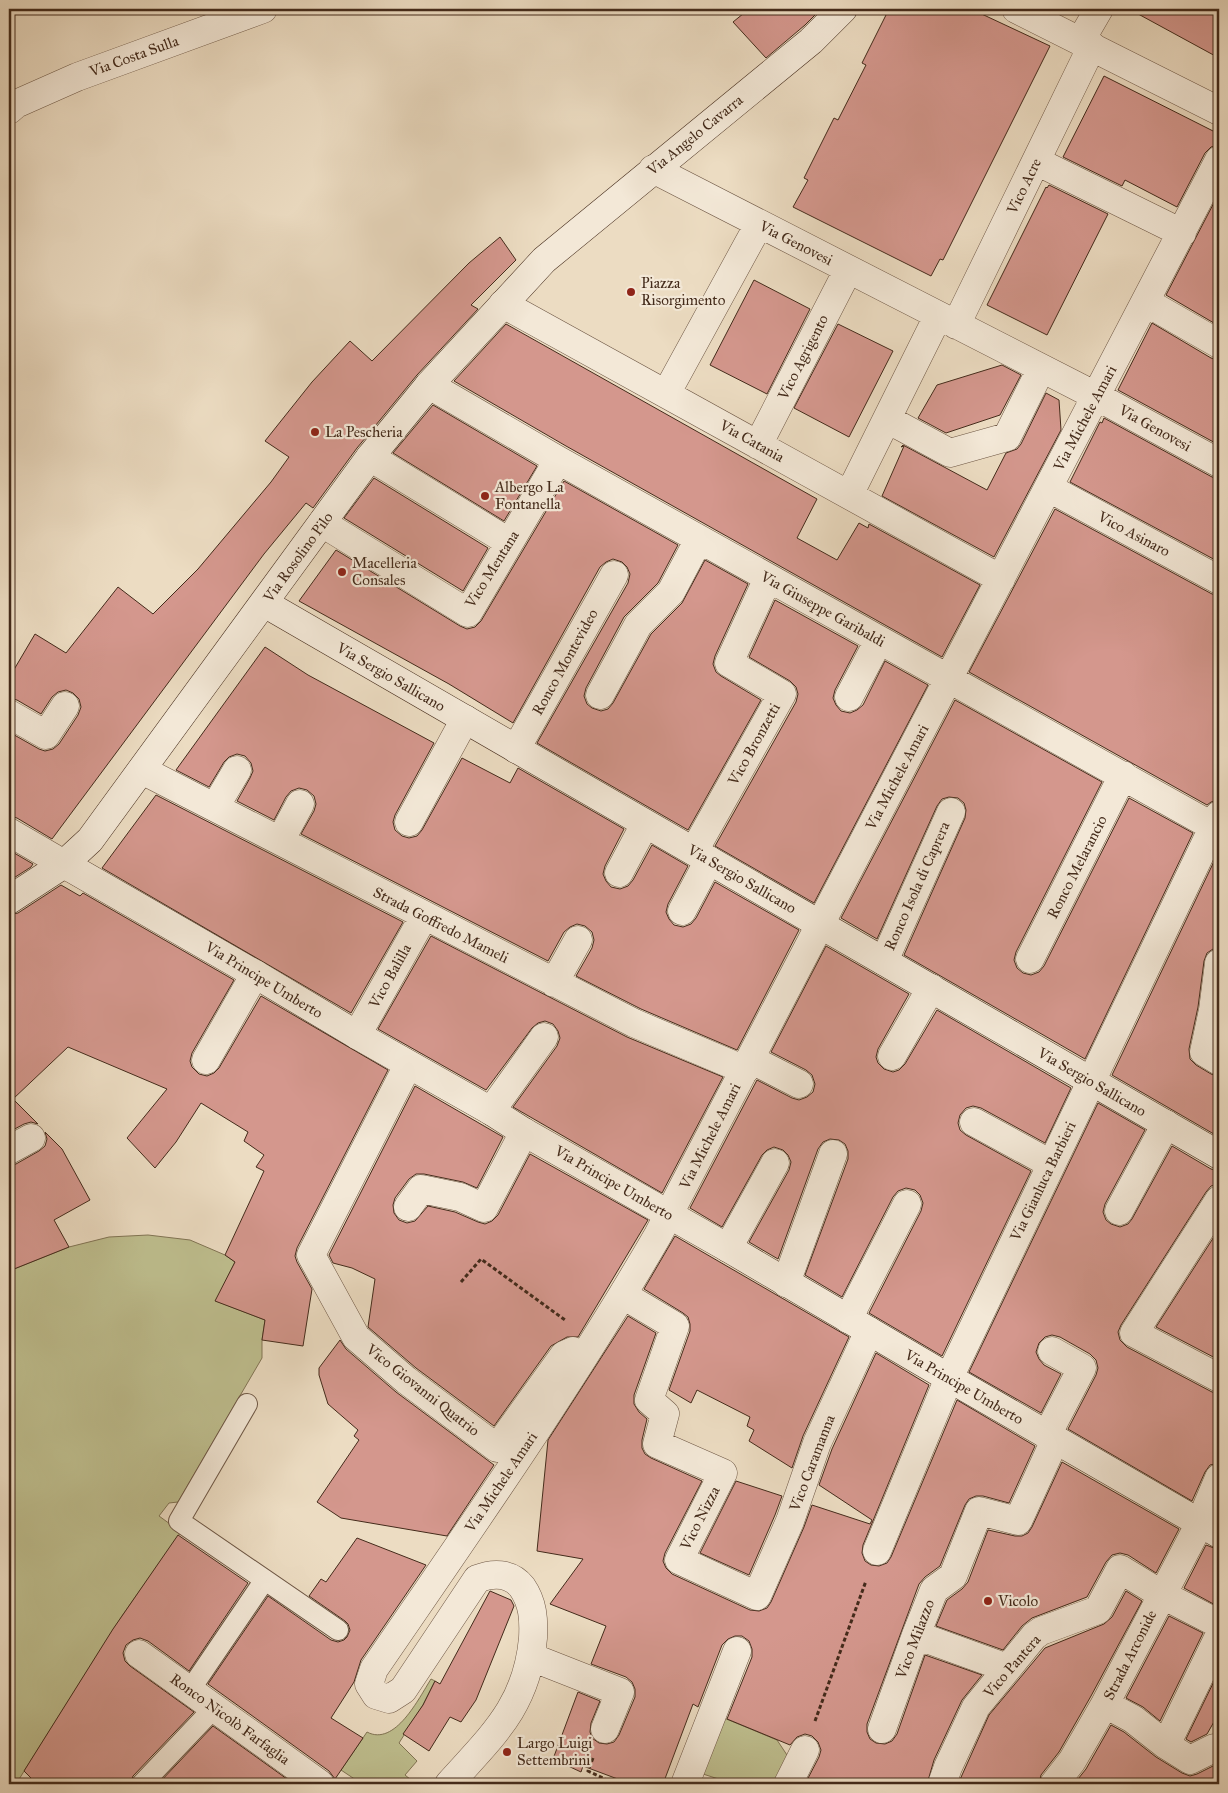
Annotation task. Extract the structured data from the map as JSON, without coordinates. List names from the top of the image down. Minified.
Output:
{"streets":{"street":["Via Costa Sulla","Via Angelo Cavarra","Vico Acre","Via Genovesi","Vico Agrigento","Via Michele Amari","Via Catania","Vico Asinaro","Via Rosolino Pilo","Vico Mentana","Via Giuseppe Garibaldi","Ronco Montevideo","Via Sergio Sallicano","Vico Bronzetti","Ronco Melarancio","Ronco Isola di Caprera","Strada Goffredo Mameli","Vico Balilla","Via Principe Umberto","Via Gianluca Barbieri","Vico Giovanni Quatrio","Vico Caramanna","Vico Nizza","Vico Milazzo","Strada Arconide","Vico Pantera","Ronco Nicolò Farfaglia"]},"crossings":[["Via Angelo Cavarra","Via Genovesi"],["Via Angelo Cavarra","Via Rosolino Pilo"],["Vico Acre","Via Genovesi"],["Vico Acre","Via Catania"],["Via Genovesi","Vico Agrigento"],["Via Genovesi","Via Michele Amari"],["Vico Agrigento","Via Catania"],["Via Michele Amari","Via Catania"],["Via Michele Amari","Vico Asinaro"],["Via Michele Amari","Via Giuseppe Garibaldi"],["Via Michele Amari","Via Sergio Sallicano"],["Via Michele Amari","Strada Goffredo Mameli"],["Via Michele Amari","Via Principe Umberto"],["Via Michele Amari","Vico Giovanni Quatrio"],["Via Michele Amari","Vico Nizza"],["Via Catania","Via Rosolino Pilo"],["Via Rosolino Pilo","Vico Mentana"],["Via Rosolino Pilo","Via Giuseppe Garibaldi"],["Via Rosolino Pilo","Via Sergio Sallicano"],["Via Rosolino Pilo","Strada Goffredo Mameli"],["Via Rosolino Pilo","Via Principe Umberto"],["Vico Mentana","Via Giuseppe Garibaldi"],["Via Giuseppe Garibaldi","Vico Bronzetti"],["Via Giuseppe Garibaldi","Ronco Melarancio"],["Via Giuseppe Garibaldi","Via Gianluca Barbieri"],["Ronco Montevideo","Via Sergio Sallicano"],["Via Sergio Sallicano","Vico Bronzetti"],["Via Sergio Sallicano","Ronco Isola di Caprera"],["Via Sergio Sallicano","Via Gianluca Barbieri"],["Strada Goffredo Mameli","Vico Balilla"],["Vico Balilla","Via Principe Umberto"],["Via Principe Umberto","Via Gianluca Barbieri"],["Via Principe Umberto","Vico Giovanni Quatrio"],["Via Principe Umberto","Vico Caramanna"],["Via Principe Umberto","Vico Milazzo"],["Via Principe Umberto","Strada Arconide"],["Vico Caramanna","Vico Nizza"],["Strada Arconide","Vico Pantera"]],"places":["Piazza Risorgimento","La Pescheria","Albergo La Fontanella","Macelleria Consales","Vicolo","Largo Luigi Settembrini"]}
